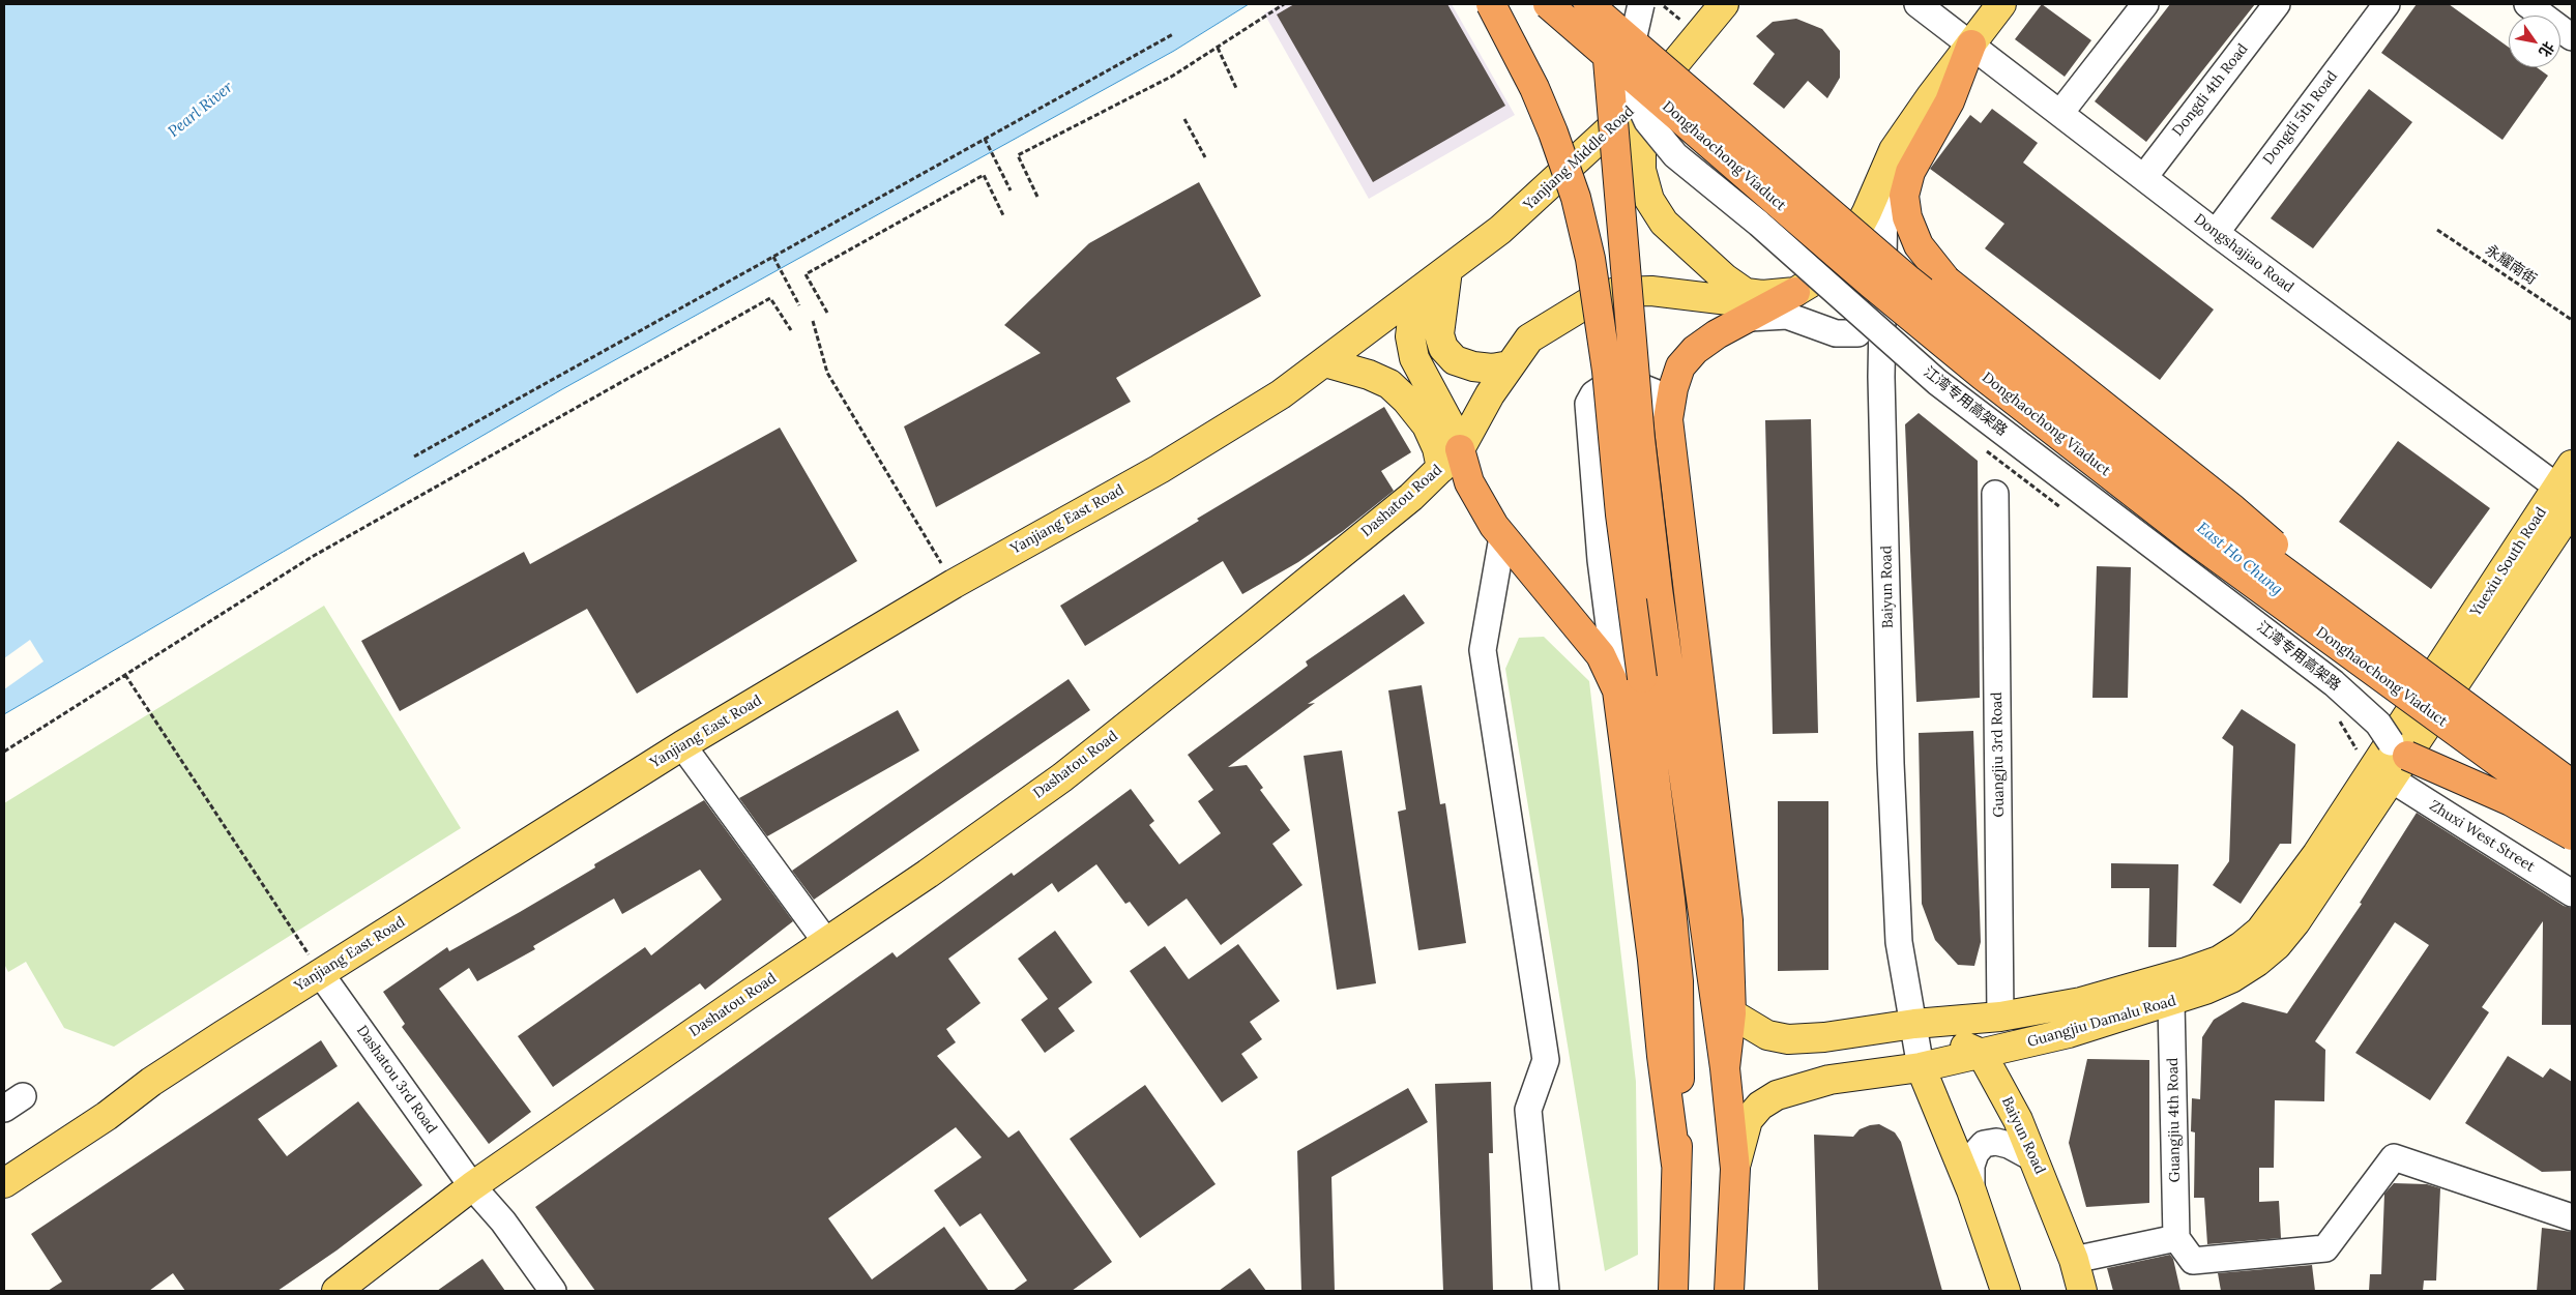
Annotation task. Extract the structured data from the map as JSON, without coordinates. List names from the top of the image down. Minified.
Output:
{"streets":{"highway":["Donghaochong Viaduct"],"main road":["Yanjiang Middle Road","Dashatou Road","Yanjiang East Road","Yuexiu South Road","Baiyun Road","Guangjiu Damalu Road"],"street":["Dongdi 4th Road","Dongdi 5th Road","Dongshajiao Road","江湾专用高架路","Guangjiu 3rd Road","Zhuxi West Street","Dashatou 3rd Road","Guangjiu 4th Road"],"path":["永耀南街"]},"crossings":[["Dongdi 4th Road","Dongshajiao Road"],["Dongdi 5th Road","Dongshajiao Road"],["Donghaochong Viaduct","Yuexiu South Road"],["Yanjiang Middle Road","Yanjiang East Road"],["Dongshajiao Road","Yuexiu South Road"],["江湾专用高架路","Yuexiu South Road"],["江湾专用高架路","Guangjiu Damalu Road"],["Dashatou Road","Dashatou 3rd Road"],["Yanjiang East Road","Dashatou 3rd Road"],["Yuexiu South Road","Guangjiu Damalu Road"],["Baiyun Road","Guangjiu Damalu Road"],["Guangjiu 3rd Road","Guangjiu Damalu Road"],["Zhuxi West Street","Guangjiu Damalu Road"],["Guangjiu Damalu Road","Guangjiu 4th Road"]],"water":["Pearl River","East Ho Chung"],"north":"bottom right"}
